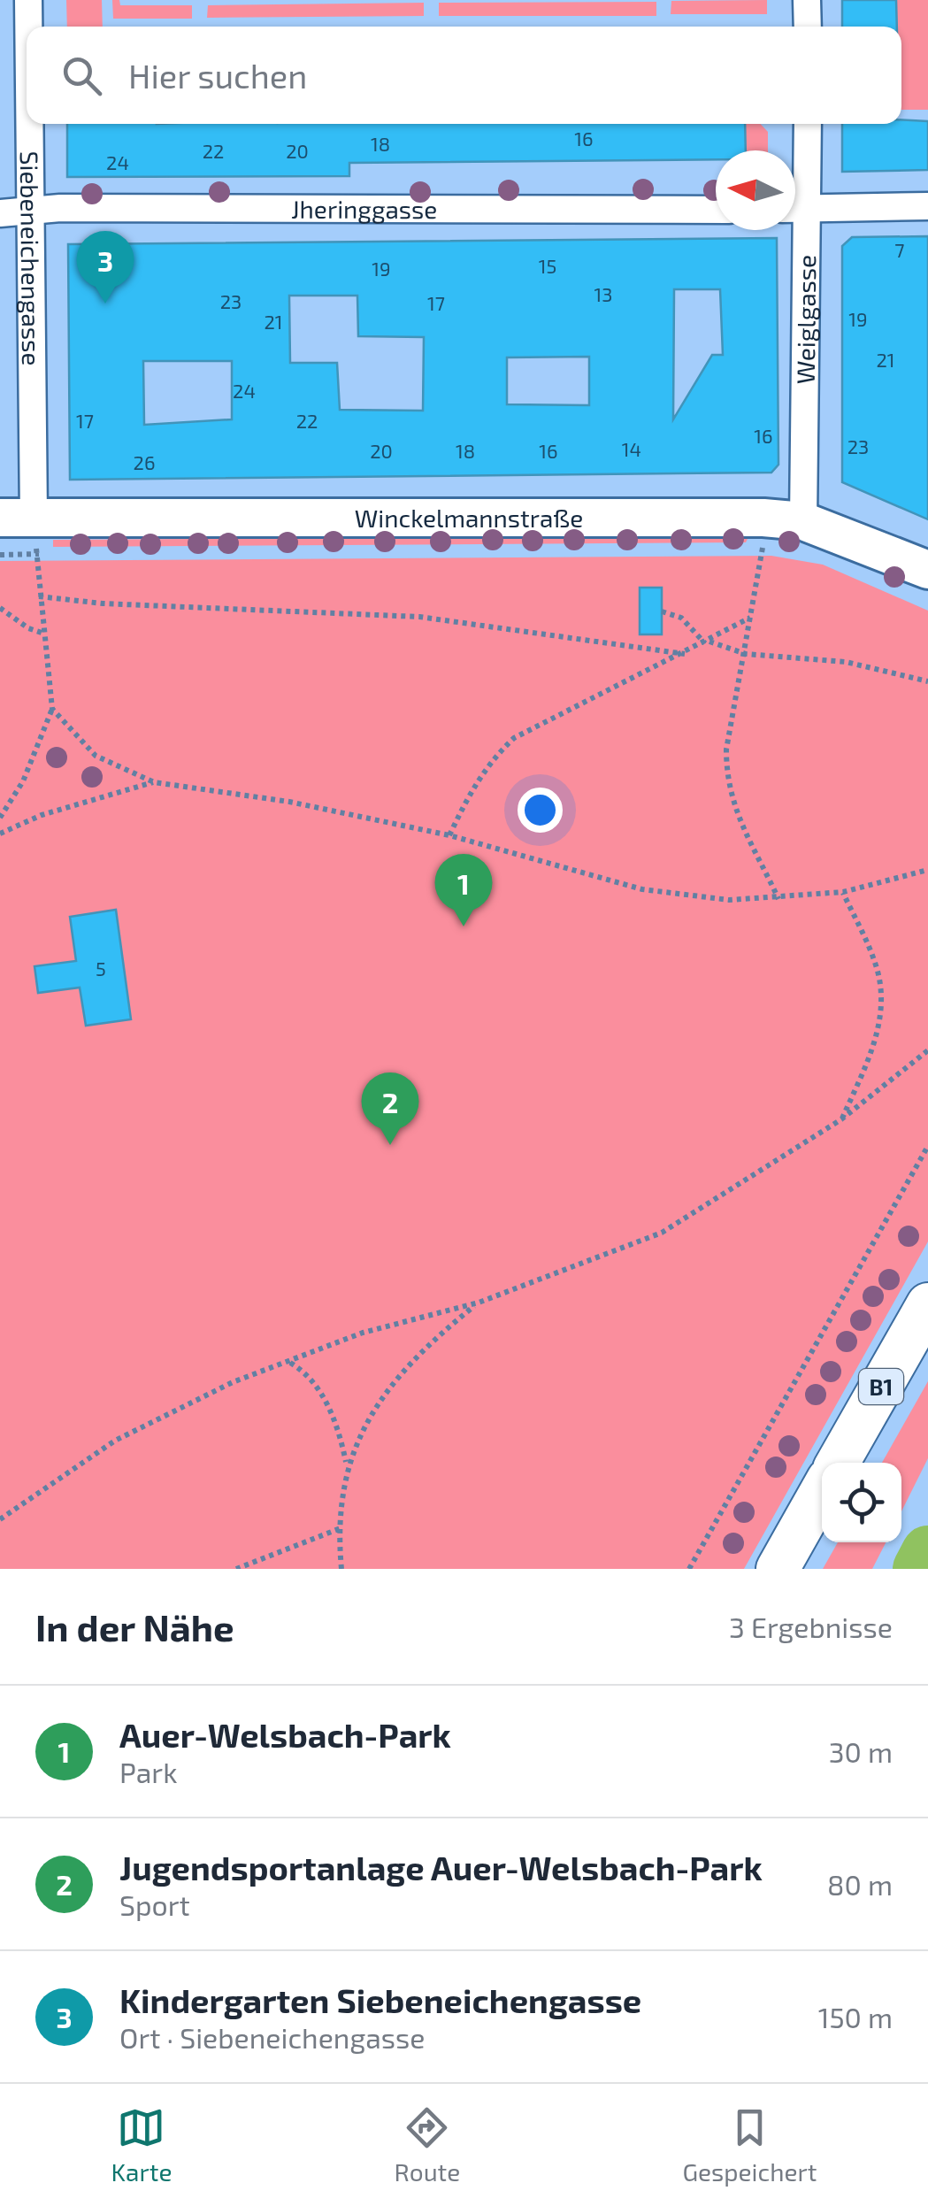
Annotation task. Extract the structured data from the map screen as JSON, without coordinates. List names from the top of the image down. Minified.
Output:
{"streets":{"main road":["Winckelmannstraße","B1"],"street":["Jheringgasse","Siebeneichengasse","Weiglgasse"]},"crossings":[["Jheringgasse","Siebeneichengasse"],["Siebeneichengasse","Winckelmannstraße"],["Weiglgasse","Winckelmannstraße"]],"house_numbers":["16","18","22","20","24","7","15","19","13","23","17","19","21","21","24","17","22","16","23","14","20","18","16","26","5"],"north":"left","page":{"search":"Hier suchen","pins":["3","1","2"],"heading":["In der Nähe","3 Ergebnisse"],"list":[{"mark":"1","name":"Auer-Welsbach-Park","note":"Park","value":"30 m"},{"mark":"2","name":"Jugendsportanlage Auer-Welsbach-Park","note":"Sport","value":"80 m"},{"mark":"3","name":"Kindergarten Siebeneichengasse","note":"Ort · Siebeneichengasse","value":"150 m"}],"nav":["Karte","Route","Gespeichert"]}}
